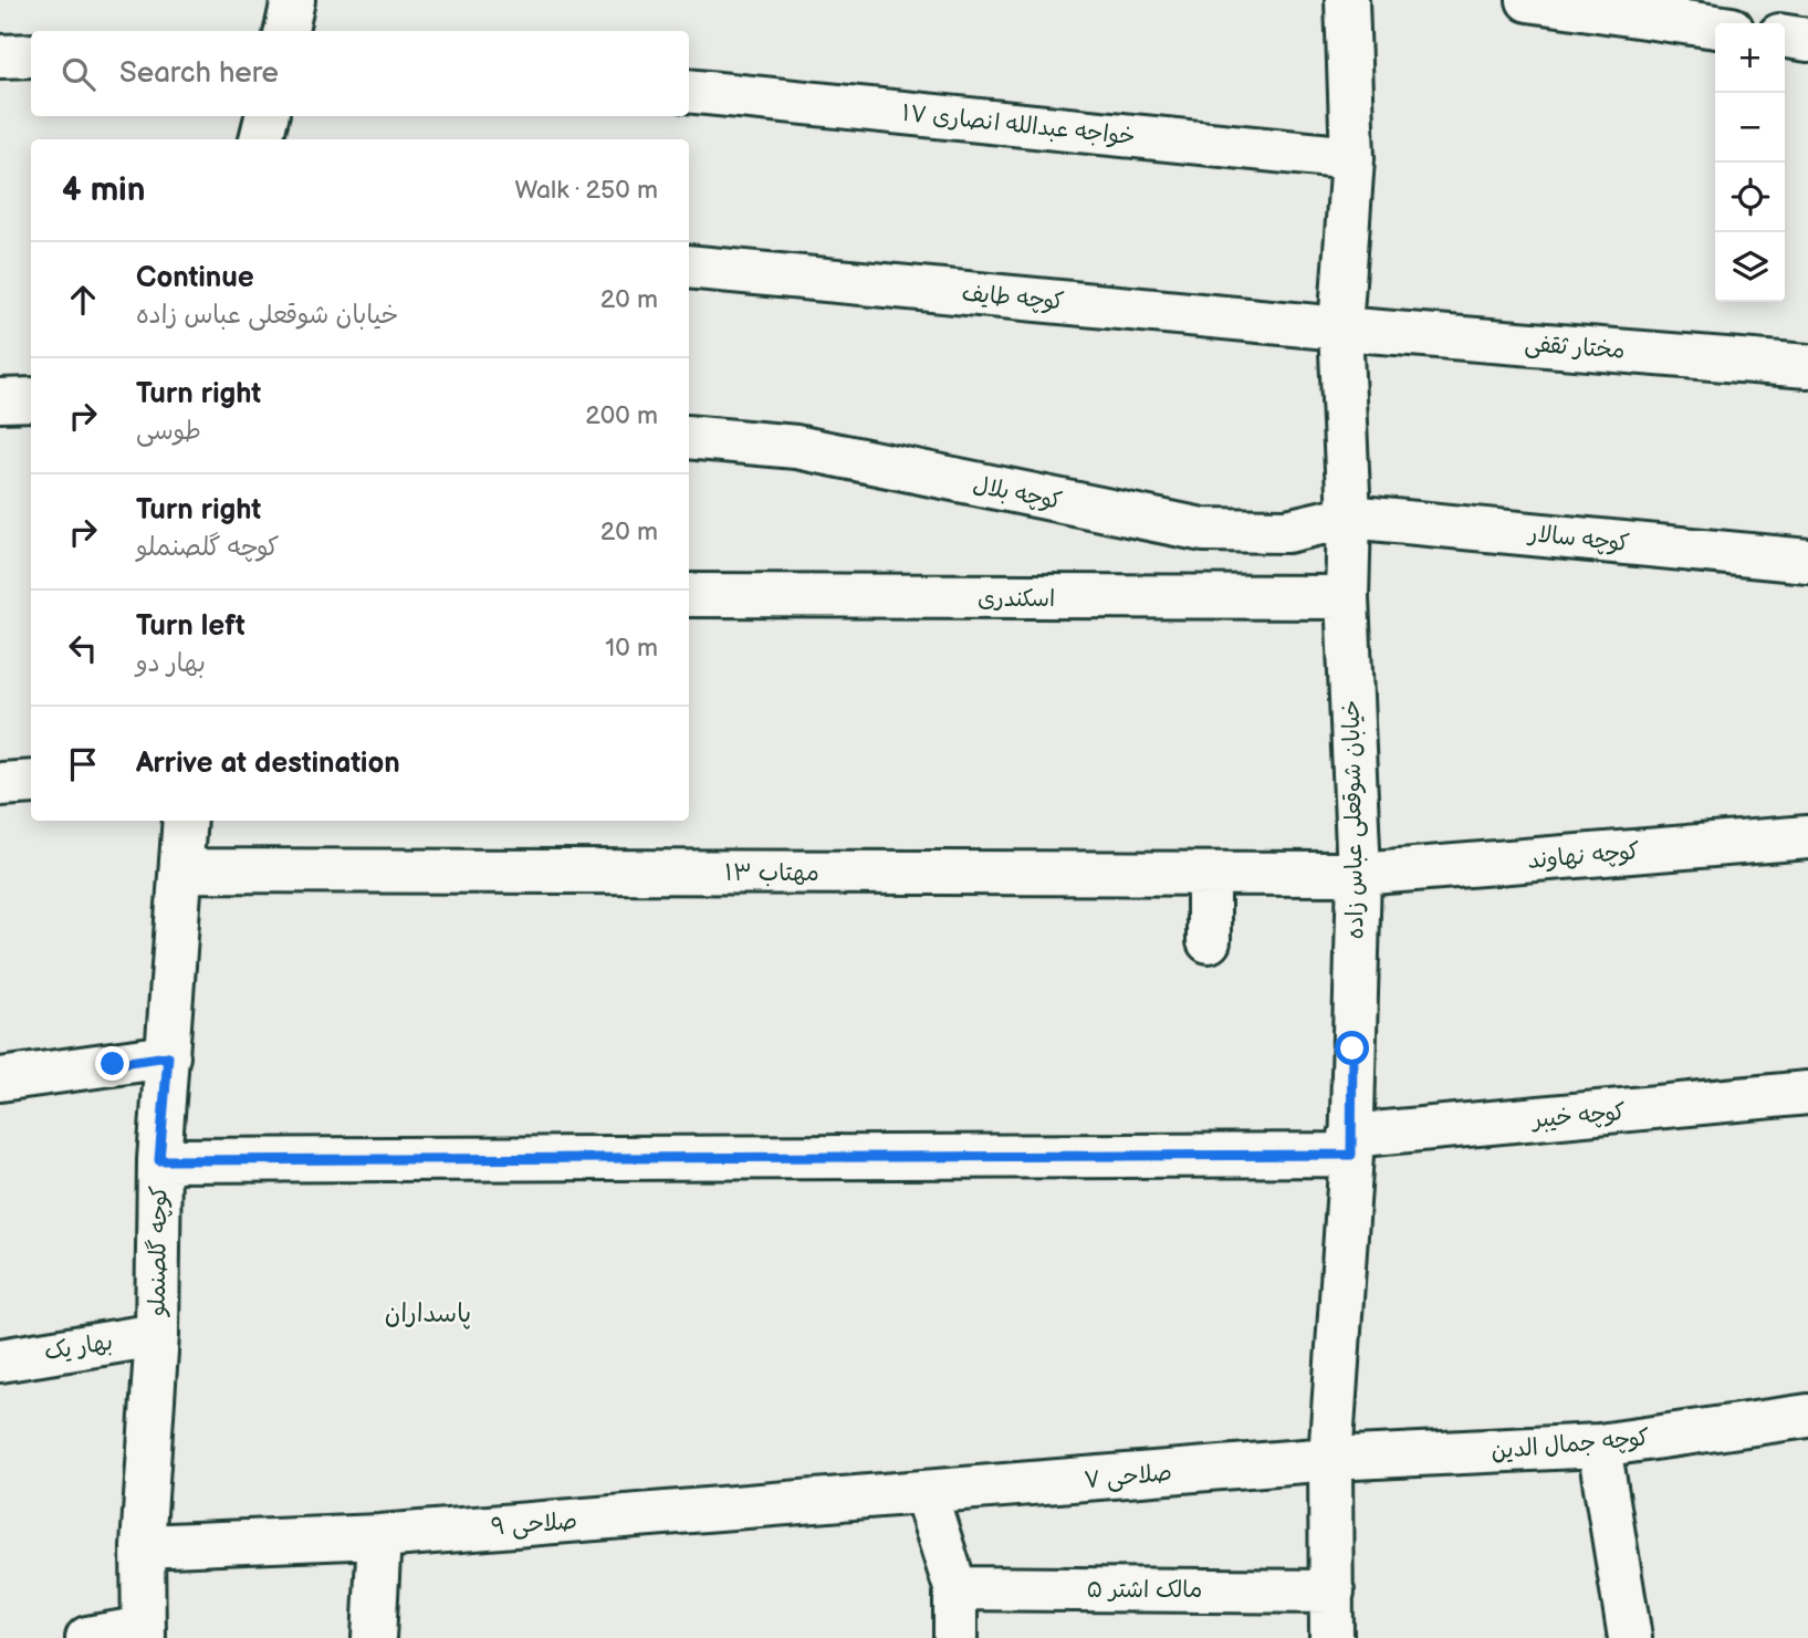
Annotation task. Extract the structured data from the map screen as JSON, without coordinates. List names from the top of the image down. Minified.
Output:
{"streets":{"street":["خواجه عبدالله انصاری ۱۷","کوچه طایف","مختار ثقفی","کوچه بلال","کوچه سالار","اسکندری","خیابان شوقعلی عباس زاده","کوچه نهاوند","مهتاب ۱۳","کوچه خیبر","کوچه گلصنملو","بهار یک","کوچه جمال الدین","صلاحی ۷","صلاحی ۹","مالک اشتر ۵"]},"crossings":[["خواجه عبدالله انصاری ۱۷","خیابان شوقعلی عباس زاده"],["کوچه طایف","مختار ثقفی"],["کوچه طایف","خیابان شوقعلی عباس زاده"],["مختار ثقفی","خیابان شوقعلی عباس زاده"],["کوچه بلال","کوچه سالار"],["کوچه بلال","خیابان شوقعلی عباس زاده"],["کوچه سالار","خیابان شوقعلی عباس زاده"],["اسکندری","خیابان شوقعلی عباس زاده"],["خیابان شوقعلی عباس زاده","کوچه نهاوند"],["خیابان شوقعلی عباس زاده","مهتاب ۱۳"],["خیابان شوقعلی عباس زاده","کوچه خیبر"],["خیابان شوقعلی عباس زاده","کوچه جمال الدین"],["خیابان شوقعلی عباس زاده","صلاحی ۷"],["خیابان شوقعلی عباس زاده","مالک اشتر ۵"],["کوچه نهاوند","مهتاب ۱۳"],["مهتاب ۱۳","کوچه گلصنملو"],["کوچه خیبر","کوچه گلصنملو"],["کوچه گلصنملو","بهار یک"],["کوچه گلصنملو","صلاحی ۹"],["کوچه جمال الدین","صلاحی ۷"],["صلاحی ۷","صلاحی ۹"]],"districts":["پاسداران"],"page":{"map_buttons":["+","−"],"search":"Search here","heading":["4 min","Walk · 250 m"],"list":[["Continue","خیابان شوقعلی عباس زاده","20 m"],["Turn right","طوسی","200 m"],["Turn right","کوچه گلصنملو","20 m"],["Turn left","بهار دو","10 m"],"Arrive at destination"]}}
